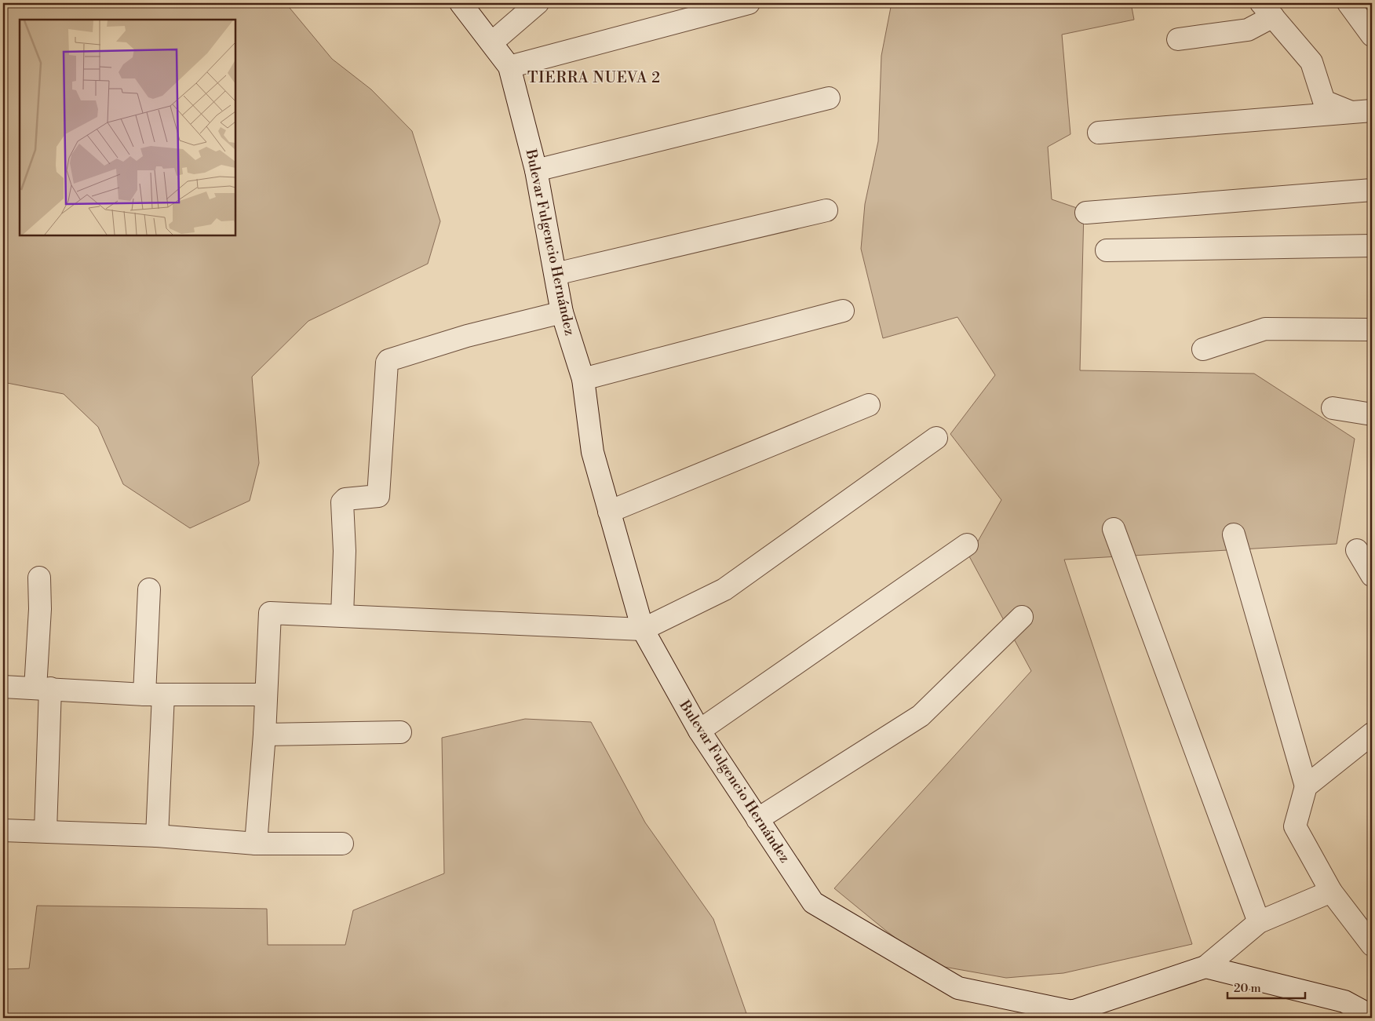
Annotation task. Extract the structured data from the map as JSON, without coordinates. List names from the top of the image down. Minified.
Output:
{"streets":{"street":["Bulevar Fulgencio Hernández"]},"districts":["TIERRA NUEVA 2"],"scale_bar":"20 m"}
